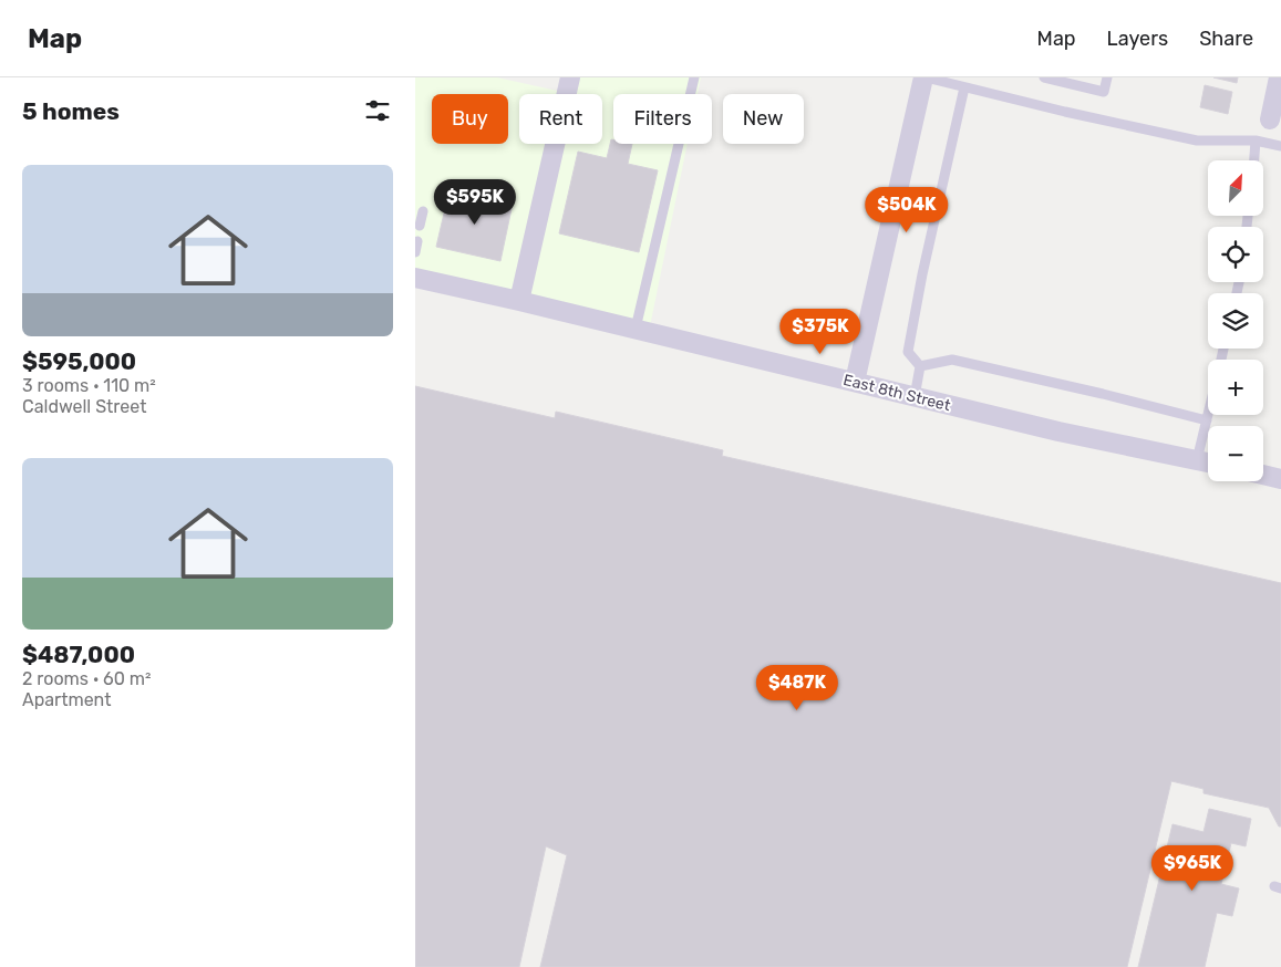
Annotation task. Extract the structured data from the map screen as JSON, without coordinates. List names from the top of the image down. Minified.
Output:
{"streets":{"street":["East 8th Street"]},"north":"top right","page":{"header":"Map","nav":["Map","Layers","Share"],"heading":"5 homes","chip":["Buy","Rent","Filters","New"],"list":[{"name":"$595,000","note":"3 rooms · 110 m² · Caldwell Street"},{"name":"$487,000","note":"2 rooms · 60 m² · Apartment"}],"map_buttons":["+","−"],"price":["$595K","$504K","$375K","$487K","$965K"]}}
